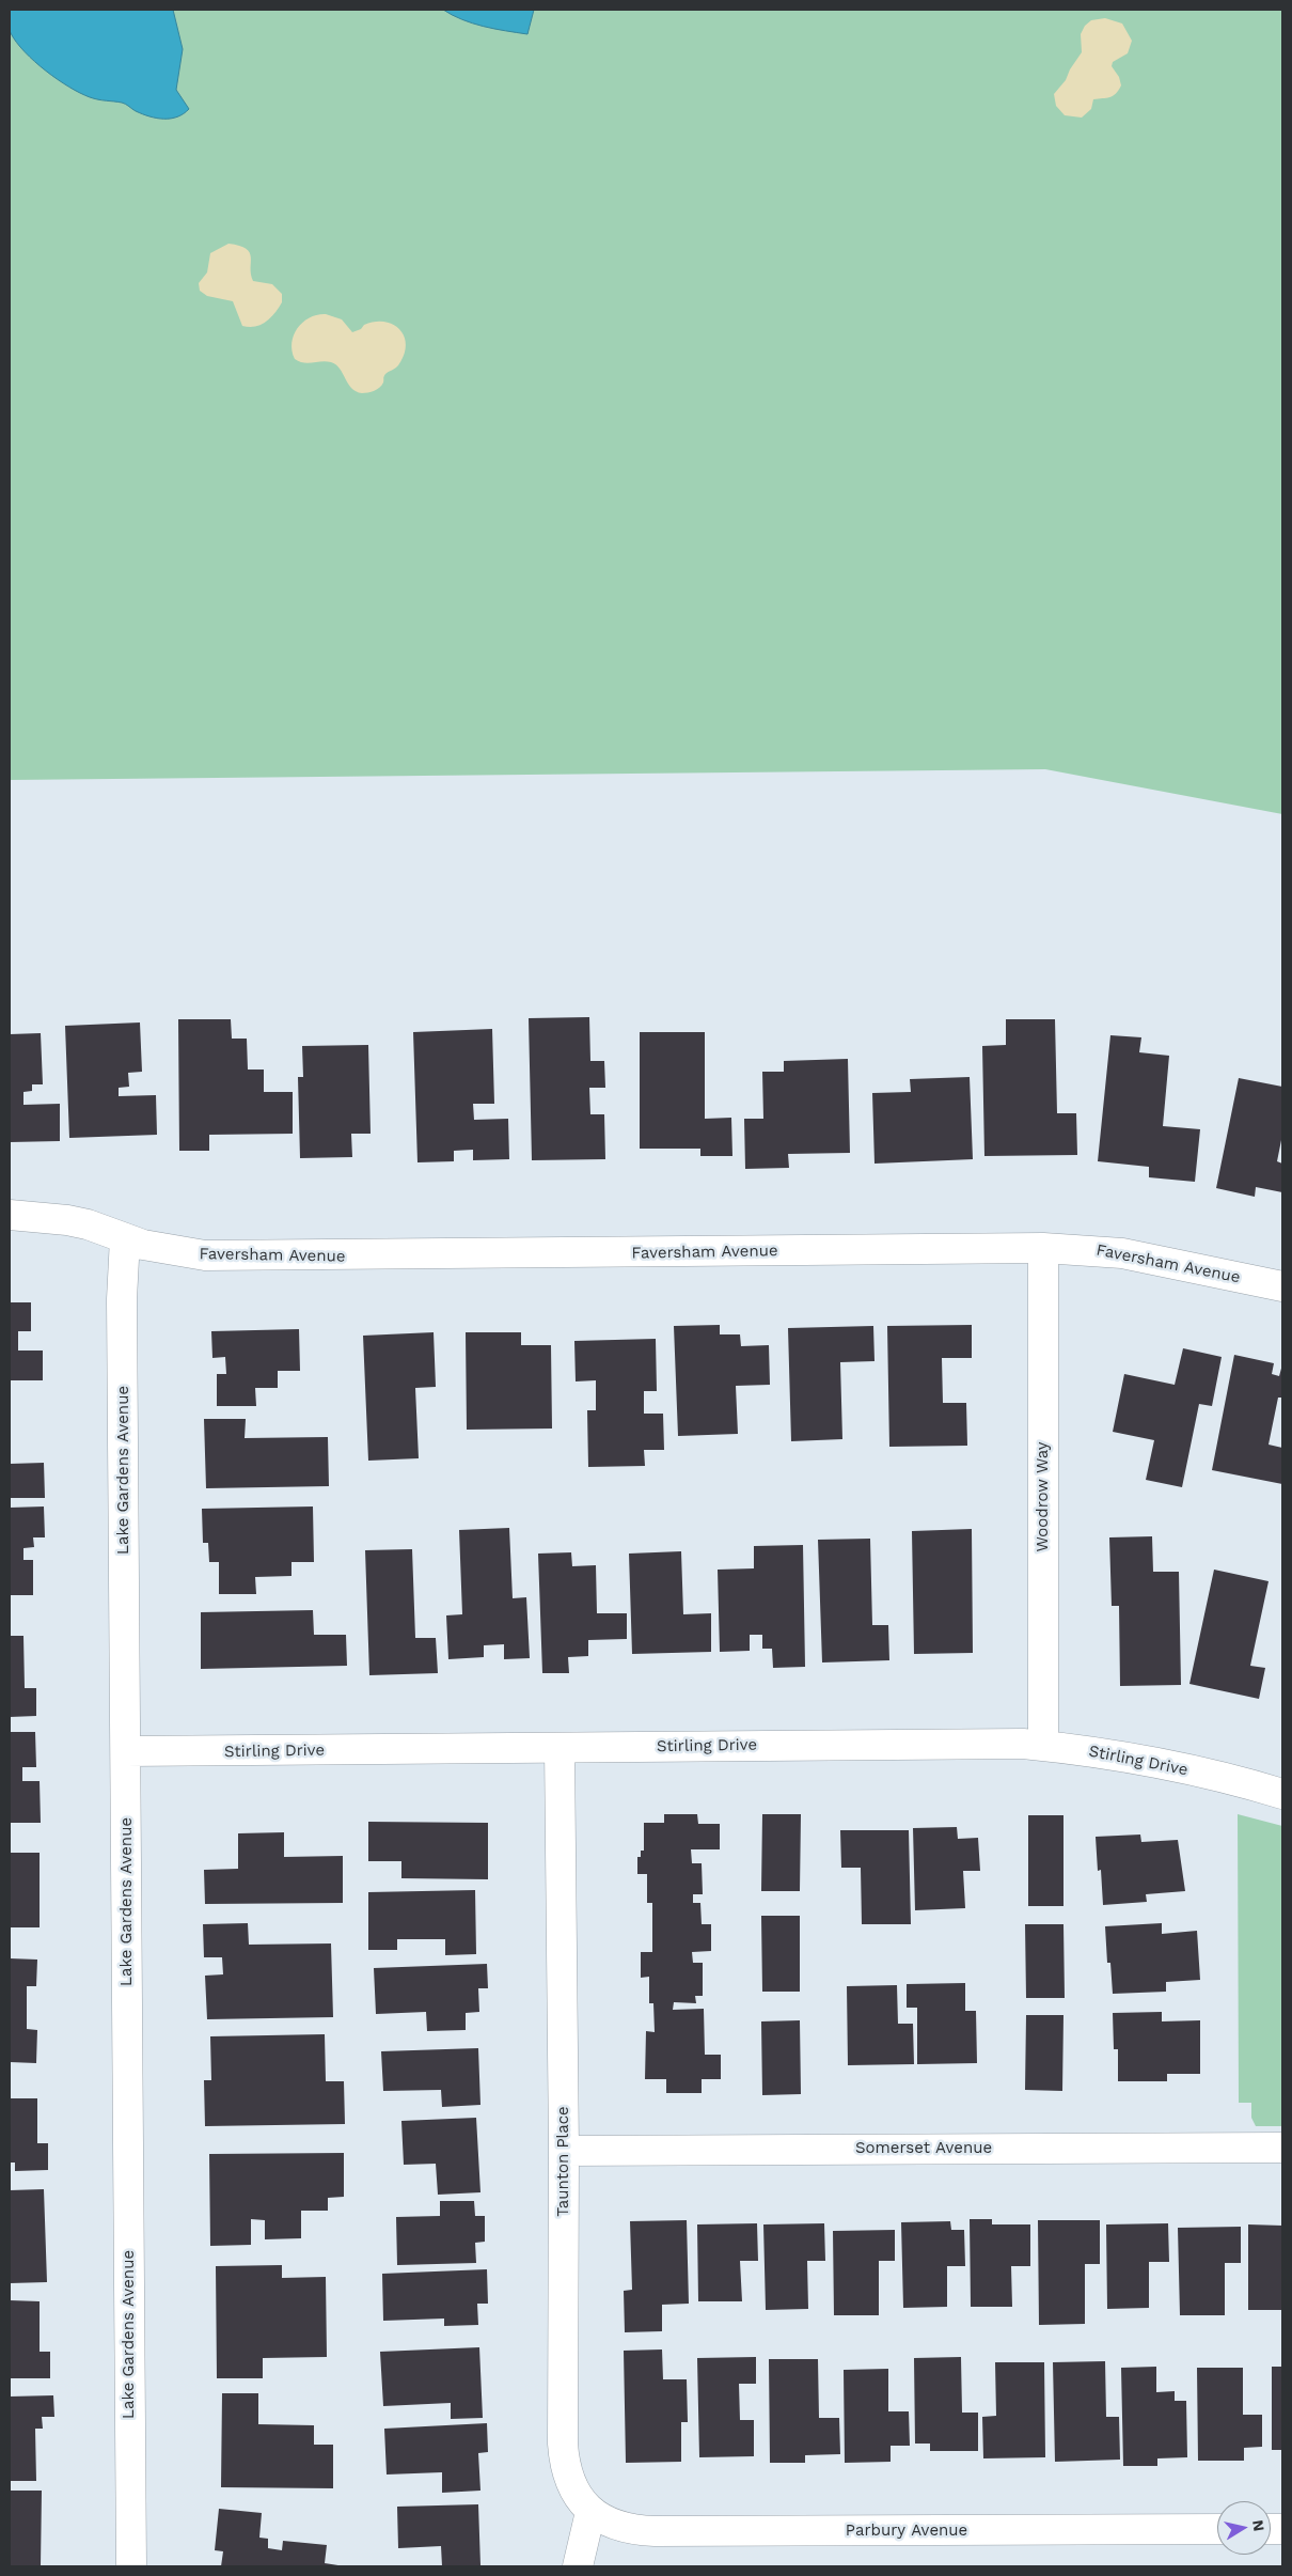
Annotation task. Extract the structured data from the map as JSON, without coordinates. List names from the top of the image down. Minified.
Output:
{"streets":{"street":["Faversham Avenue","Lake Gardens Avenue","Woodrow Way","Stirling Drive","Somerset Avenue","Taunton Place","Parbury Avenue"]},"crossings":[["Faversham Avenue","Lake Gardens Avenue"],["Faversham Avenue","Woodrow Way"],["Lake Gardens Avenue","Stirling Drive"],["Woodrow Way","Stirling Drive"],["Stirling Drive","Taunton Place"],["Somerset Avenue","Taunton Place"],["Taunton Place","Parbury Avenue"]],"north":"right"}
